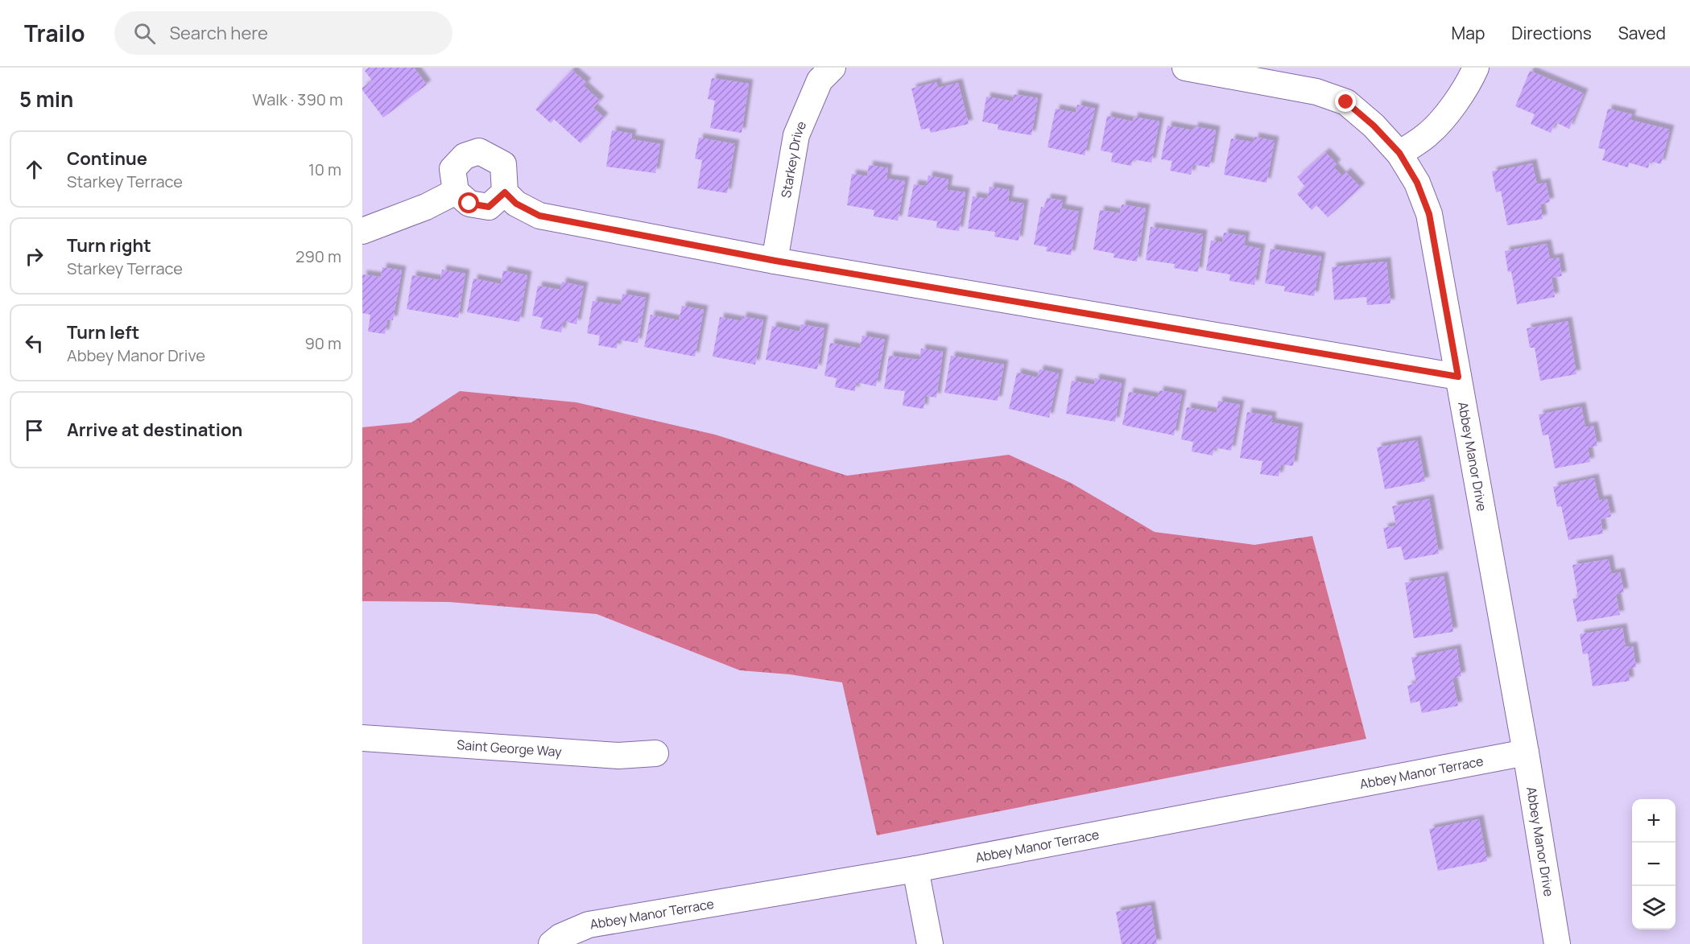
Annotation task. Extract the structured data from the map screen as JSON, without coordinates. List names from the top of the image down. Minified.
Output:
{"streets":{"street":["Starkey Drive","Abbey Manor Drive","Saint George Way","Abbey Manor Terrace"]},"crossings":[["Abbey Manor Drive","Abbey Manor Terrace"]],"page":{"header":"Trailo","search":"Search here","nav":["Map","Directions","Saved"],"heading":["5 min","Walk · 390 m"],"list":[["Continue","Starkey Terrace","10 m"],["Turn right","Starkey Terrace","290 m"],["Turn left","Abbey Manor Drive","90 m"],"Arrive at destination"],"map_buttons":["+","−"]}}
